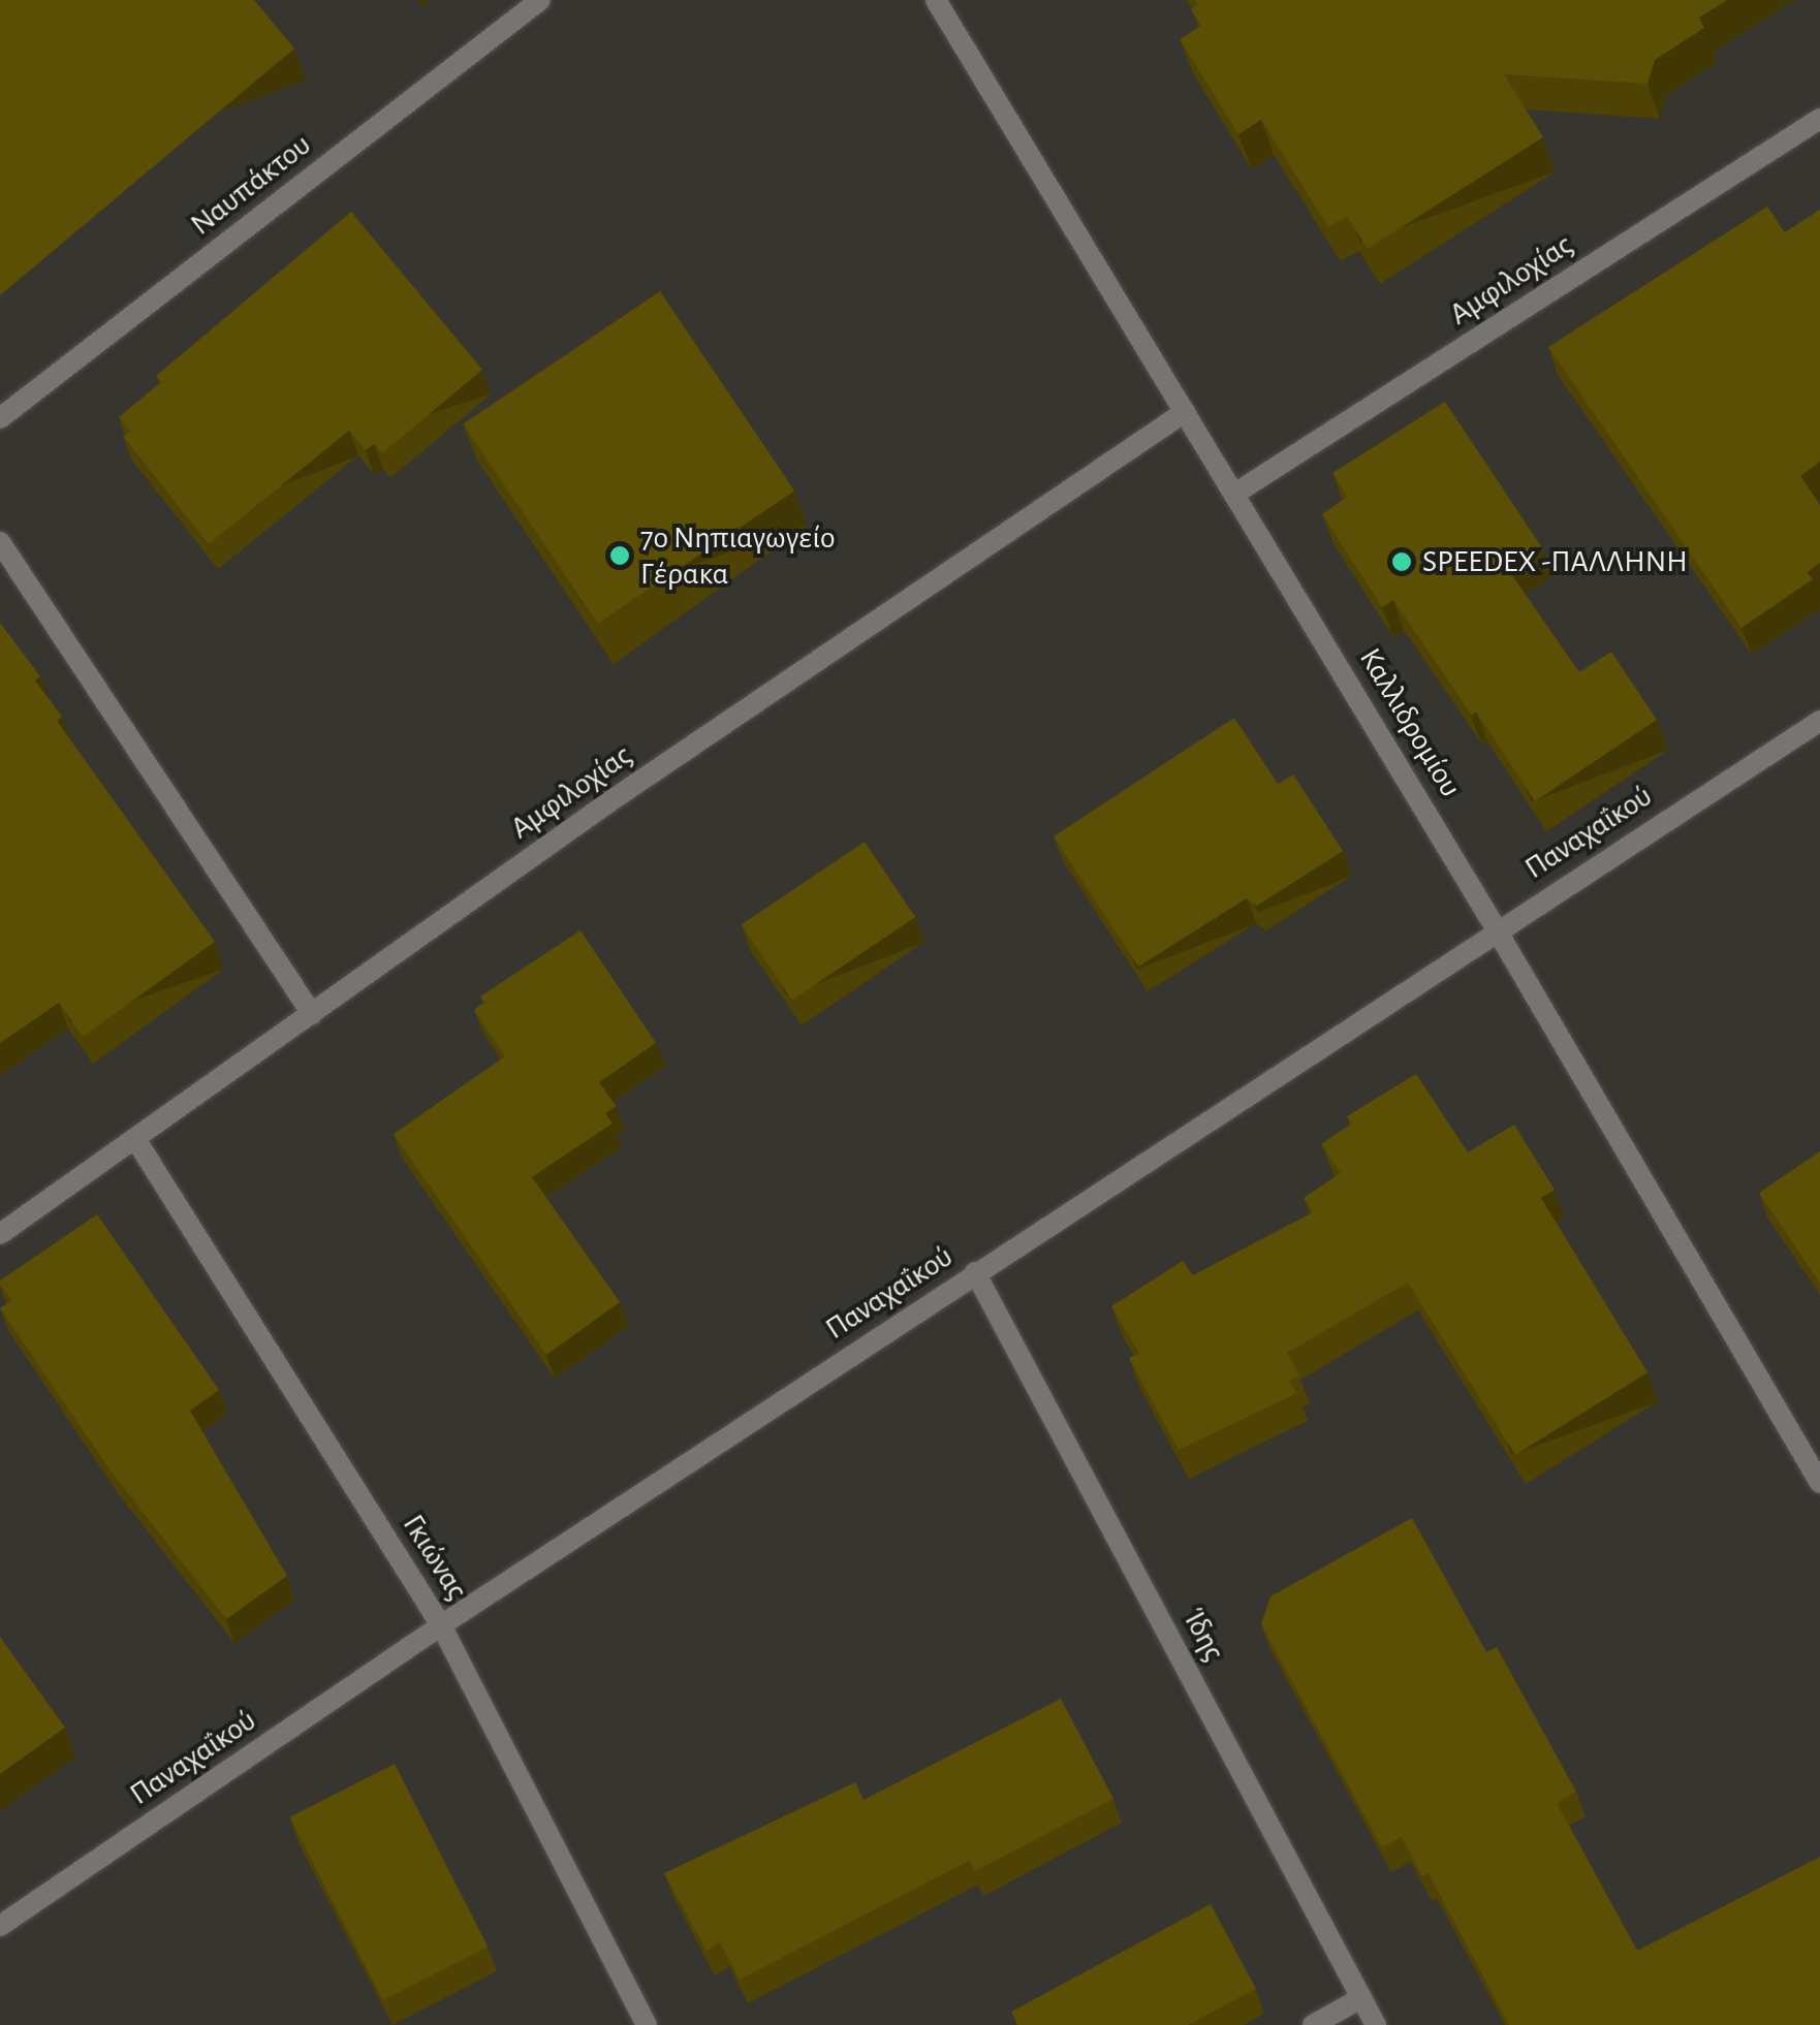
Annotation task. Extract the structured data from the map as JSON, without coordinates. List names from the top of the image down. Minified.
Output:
{"streets":{"street":["Ναυπάκτου","Αμφιλοχίας","Καλλιδρομίου","Παναχαΐκού","Γκιώνας","Ίδης"]},"crossings":[["Αμφιλοχίας","Καλλιδρομίου"],["Αμφιλοχίας","Γκιώνας"],["Καλλιδρομίου","Παναχαΐκού"],["Παναχαΐκού","Γκιώνας"],["Παναχαΐκού","Ίδης"]],"places":["7ο Νηπιαγωγείο Γέρακα","SPEEDEX -ΠΑΛΛΗΝΗ"]}
